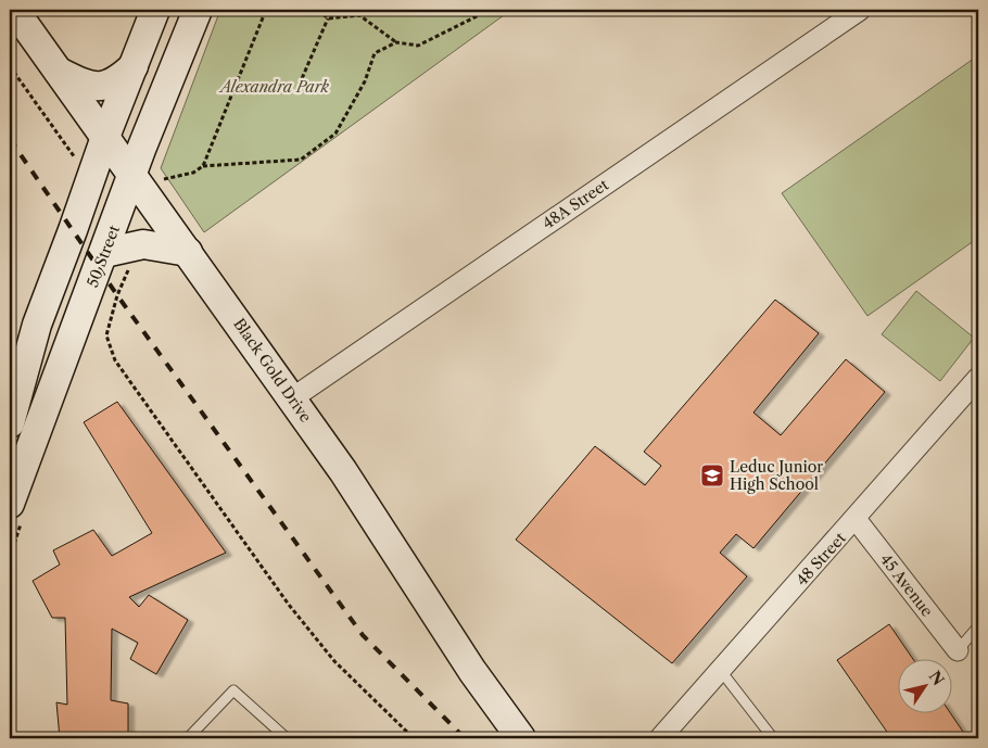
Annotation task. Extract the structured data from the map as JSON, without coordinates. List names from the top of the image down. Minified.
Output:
{"streets":{"main road":["50 Street","Black Gold Drive"],"street":["48A Street","48 Street","45 Avenue"]},"crossings":[["48A Street","Black Gold Drive"],["50 Street","Black Gold Drive"],["48 Street","45 Avenue"]],"parks":["Alexandra Park"],"places":{"school or university":["Leduc Junior High School"]},"north":"top right"}
